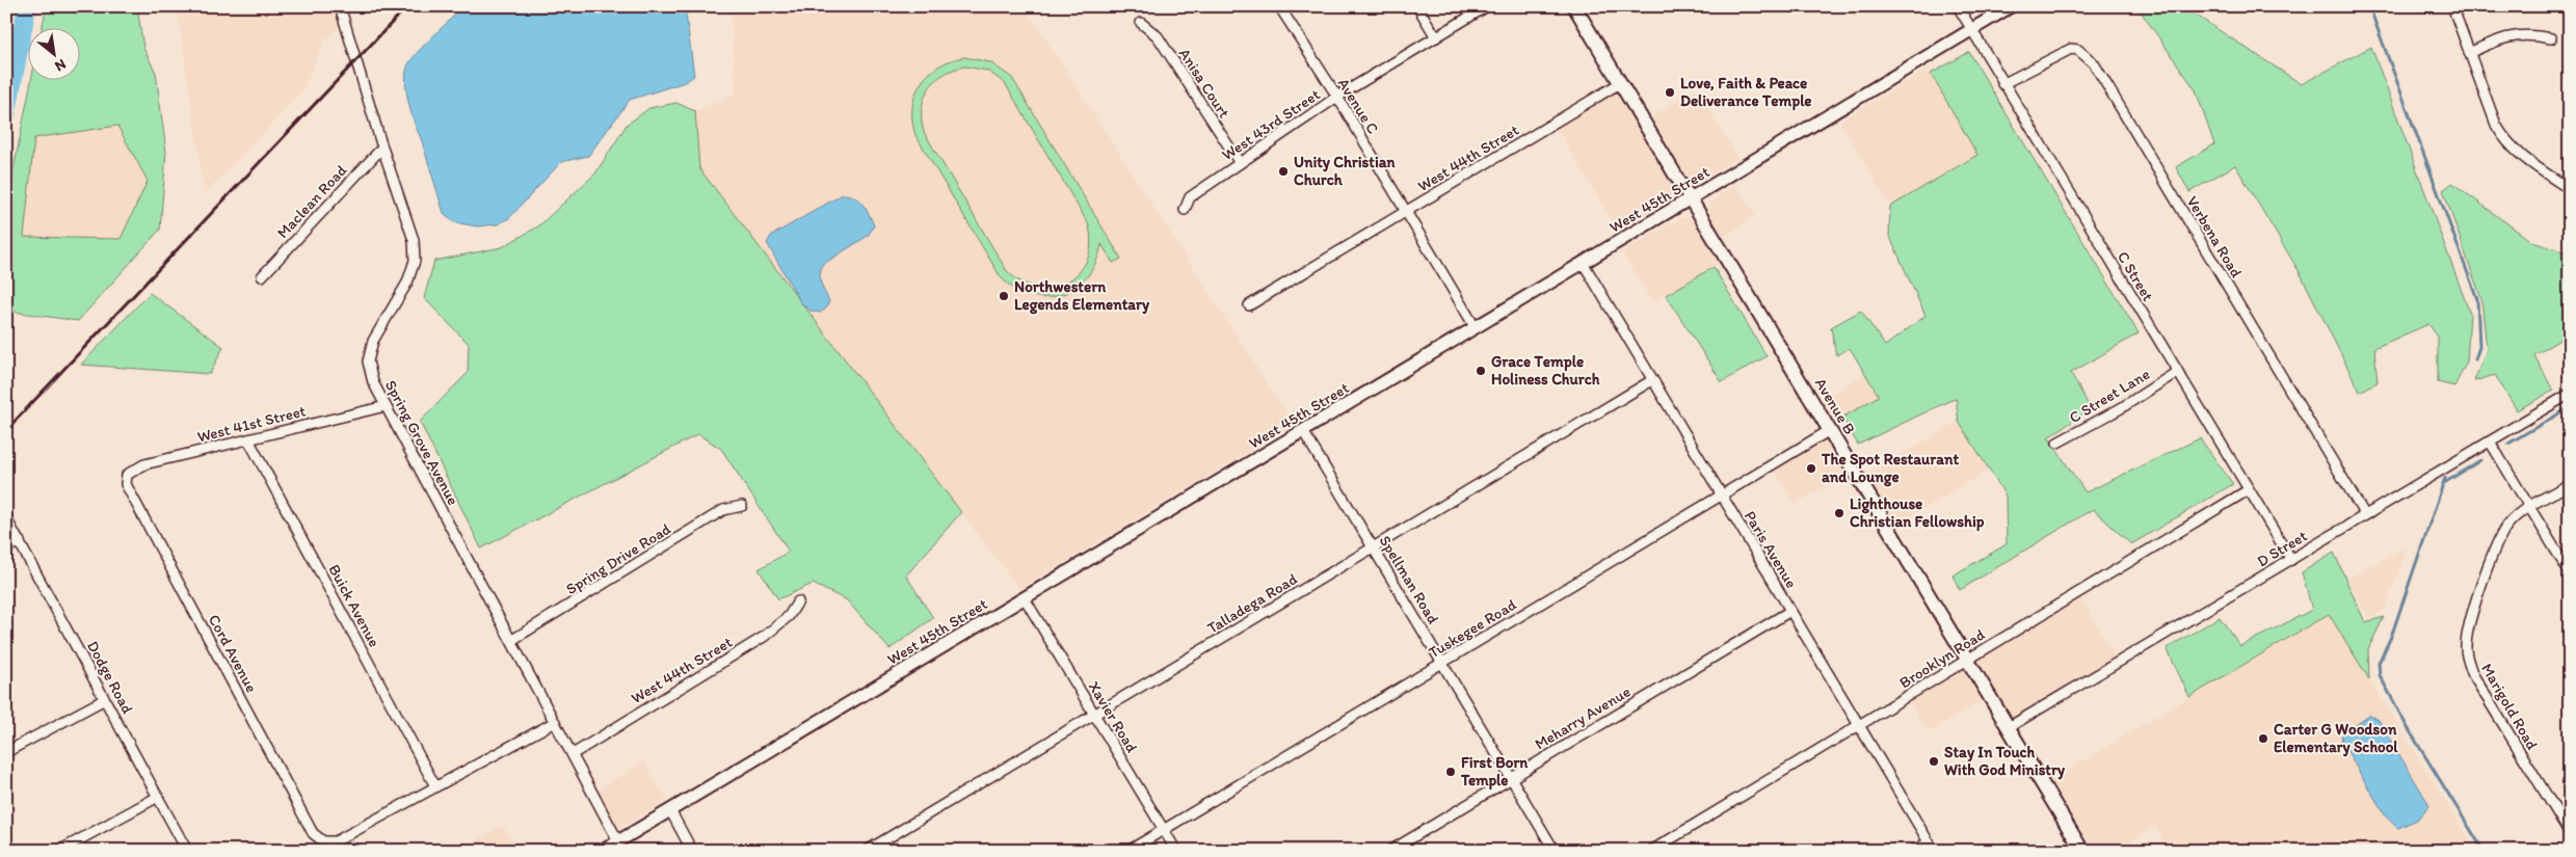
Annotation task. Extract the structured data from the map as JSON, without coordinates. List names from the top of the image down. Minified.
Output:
{"streets":{"main road":["Avenue B"],"street":["Anisa Court","Avenue C","West 43rd Street","West 44th Street","West 45th Street","Maclean Road","Verbena Road","C Street","C Street Lane","West 41st Street","Spring Grove Avenue","D Street","Paris Avenue","Spring Drive Road","Spellman Road","Talladega Road","Buick Avenue","Tuskegee Road","Cord Avenue","Brooklyn Road","Dodge Road","Marigold Road","Xavier Road","Meharry Avenue"]},"crossings":[["Anisa Court","West 43rd Street"],["Avenue C","West 43rd Street"],["Avenue C","West 44th Street"],["Avenue C","West 45th Street"],["West 44th Street","Avenue B"],["West 44th Street","Spring Grove Avenue"],["West 45th Street","C Street"],["West 45th Street","Avenue B"],["West 45th Street","Spring Grove Avenue"],["West 45th Street","Paris Avenue"],["West 45th Street","Spellman Road"],["West 45th Street","Xavier Road"],["Maclean Road","Spring Grove Avenue"],["Verbena Road","C Street"],["Verbena Road","D Street"],["C Street","C Street Lane"],["C Street","D Street"],["C Street","Brooklyn Road"],["Avenue B","D Street"],["Avenue B","Tuskegee Road"],["Avenue B","Brooklyn Road"],["West 41st Street","Spring Grove Avenue"],["West 41st Street","Buick Avenue"],["West 41st Street","Cord Avenue"],["Spring Grove Avenue","Spring Drive Road"],["Paris Avenue","Talladega Road"],["Paris Avenue","Tuskegee Road"],["Paris Avenue","Brooklyn Road"],["Paris Avenue","Meharry Avenue"],["Spellman Road","Talladega Road"],["Spellman Road","Tuskegee Road"],["Spellman Road","Meharry Avenue"],["Talladega Road","Xavier Road"],["Buick Avenue","Cord Avenue"],["Tuskegee Road","Xavier Road"]],"places":["Love, Faith & Peace Deliverance Temple","Unity Christian Church","Northwestern Legends Elementary","Grace Temple Holiness Church","The Spot Restaurant and Lounge","Lighthouse Christian Fellowship","Carter G Woodson Elementary School","Stay In Touch With God Ministry","First Born Temple"],"north":"bottom right"}
